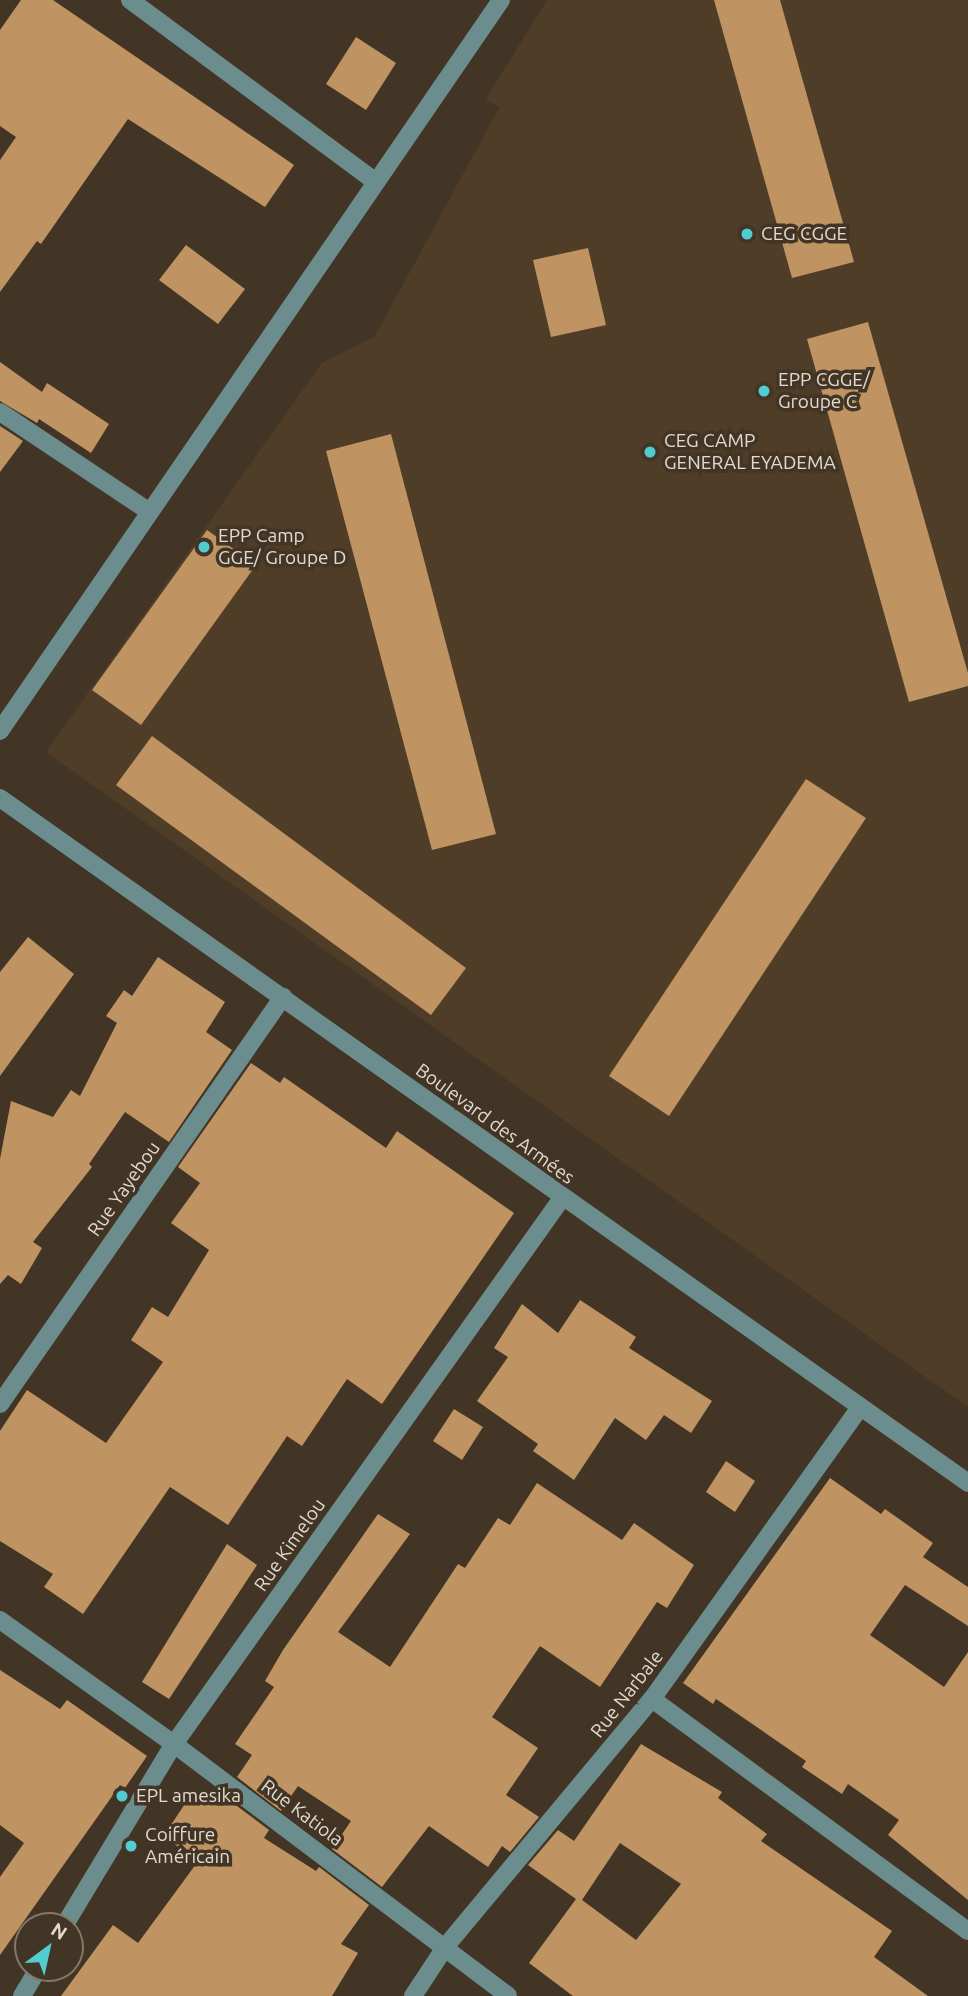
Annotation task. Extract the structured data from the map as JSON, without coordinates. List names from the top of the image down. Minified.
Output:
{"streets":{"street":["Boulevard des Armées","Rue Yayebou","Rue Kimelou","Rue Narbale","Rue Katiola"]},"crossings":[["Boulevard des Armées","Rue Yayebou"],["Boulevard des Armées","Rue Kimelou"],["Boulevard des Armées","Rue Narbale"],["Rue Kimelou","Rue Katiola"],["Rue Narbale","Rue Katiola"]],"places":["CEG CGGE","EPP CGGE/ Groupe C","CEG CAMP GENERAL EYADEMA","EPP Camp GGE/ Groupe D","EPL amesika","Coiffure Américain"],"north":"top right"}
